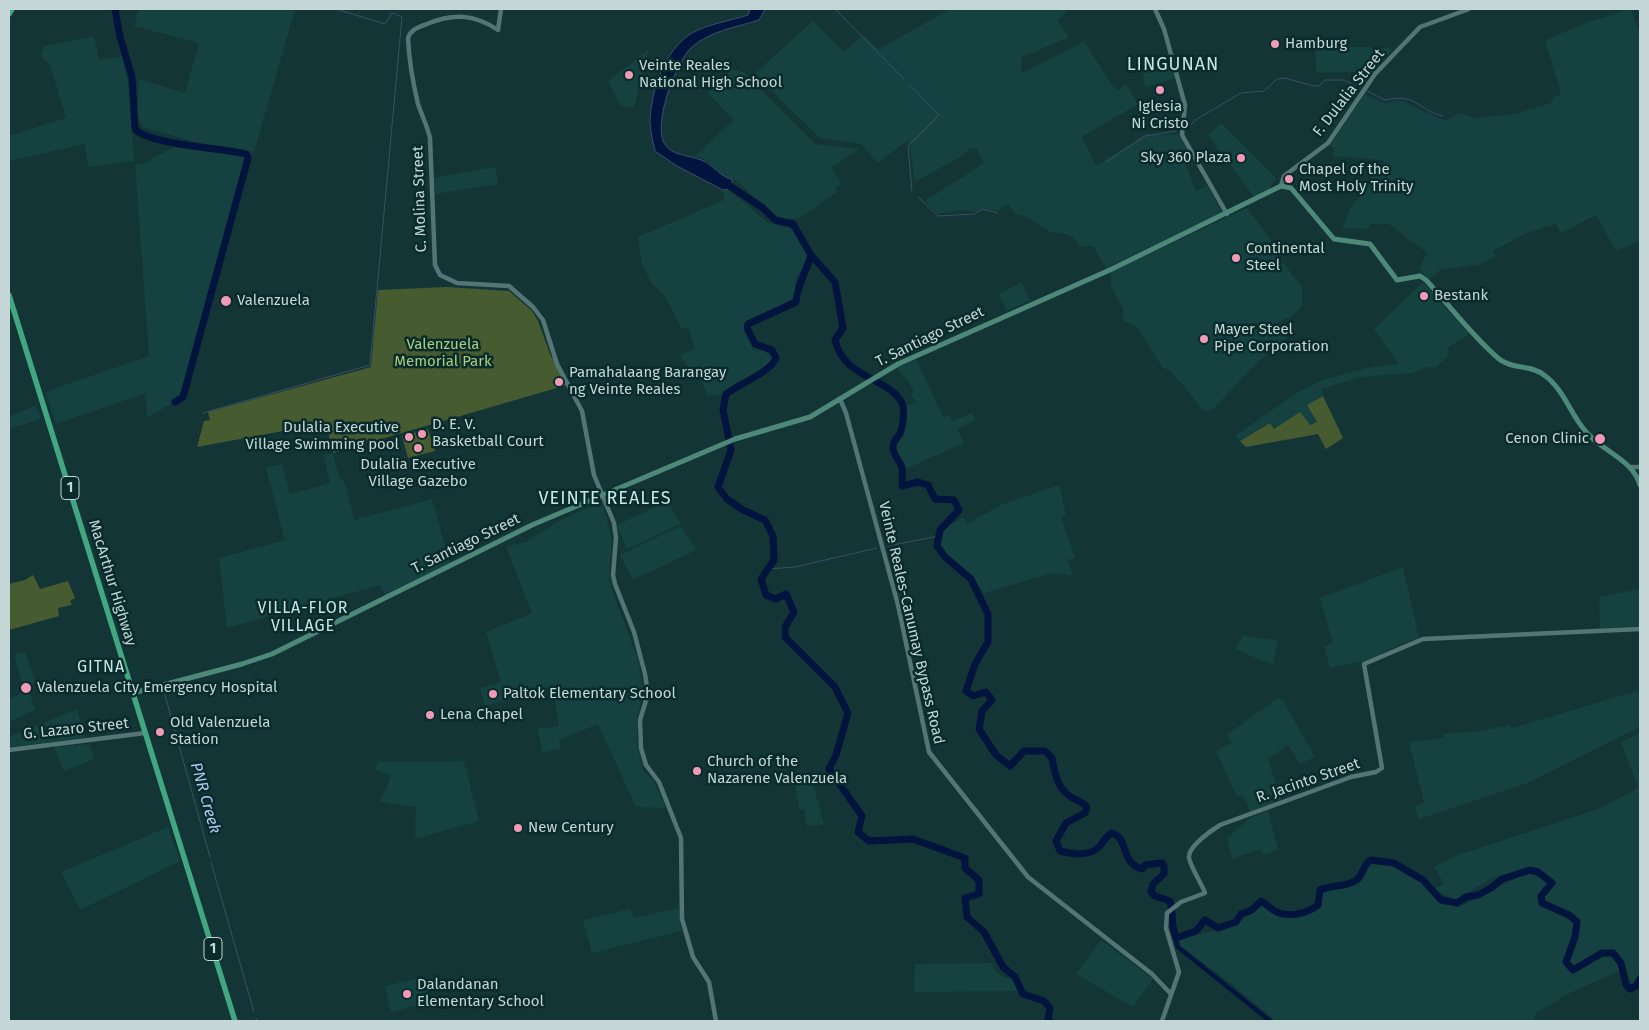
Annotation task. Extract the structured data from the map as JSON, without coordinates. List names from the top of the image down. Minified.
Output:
{"streets":{"highway":["1","MacArthur Highway"],"main road":["T. Santiago Street"],"street":["F. Dulalia Street","C. Molina Street","Veinte Reales-Canumay Bypass Road","G. Lazaro Street","R. Jacinto Street"]},"crossings":[["F. Dulalia Street","T. Santiago Street"],["C. Molina Street","T. Santiago Street"],["T. Santiago Street","MacArthur Highway"],["T. Santiago Street","Veinte Reales-Canumay Bypass Road"],["MacArthur Highway","G. Lazaro Street"],["Veinte Reales-Canumay Bypass Road","R. Jacinto Street"]],"districts":["LINGUNAN","VEINTE REALES","VILLA-FLOR VILLAGE","GITNA"],"water":["PNR Creek"],"parks":["Valenzuela Memorial Park"],"places":["Hamburg","Veinte Reales National High School","Iglesia Ni Cristo","Sky 360 Plaza","Chapel of the Most Holy Trinity","Continental Steel","Bestank","Valenzuela","Mayer Steel Pipe Corporation","Pamahalaang Barangay ng Veinte Reales","D. E. V. Basketball Court","Dulalia Executive Village Swimming pool","Cenon Clinic","Dulalia Executive Village Gazebo","Valenzuela City Emergency Hospital","Paltok Elementary School","Lena Chapel","Old Valenzuela Station","Church of the Nazarene Valenzuela","New Century","Dalandanan Elementary School"]}
